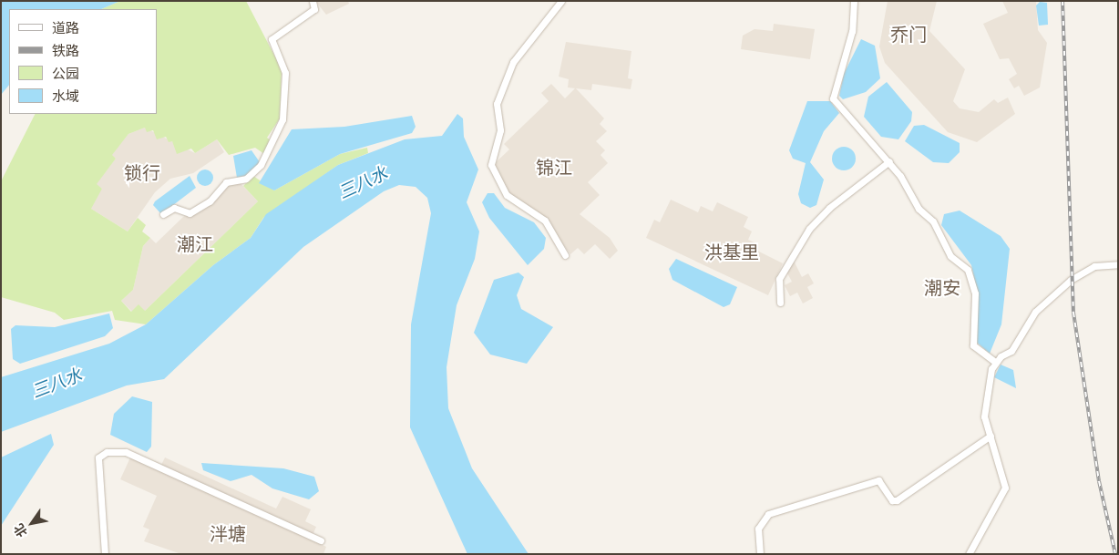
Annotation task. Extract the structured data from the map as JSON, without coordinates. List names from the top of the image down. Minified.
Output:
{"districts":["乔门","锦江","锁行","潮江","洪基里","潮安","泮塘"],"water":["三八水"],"legend":["道路","铁路","公园","水域"],"north":"bottom left"}
